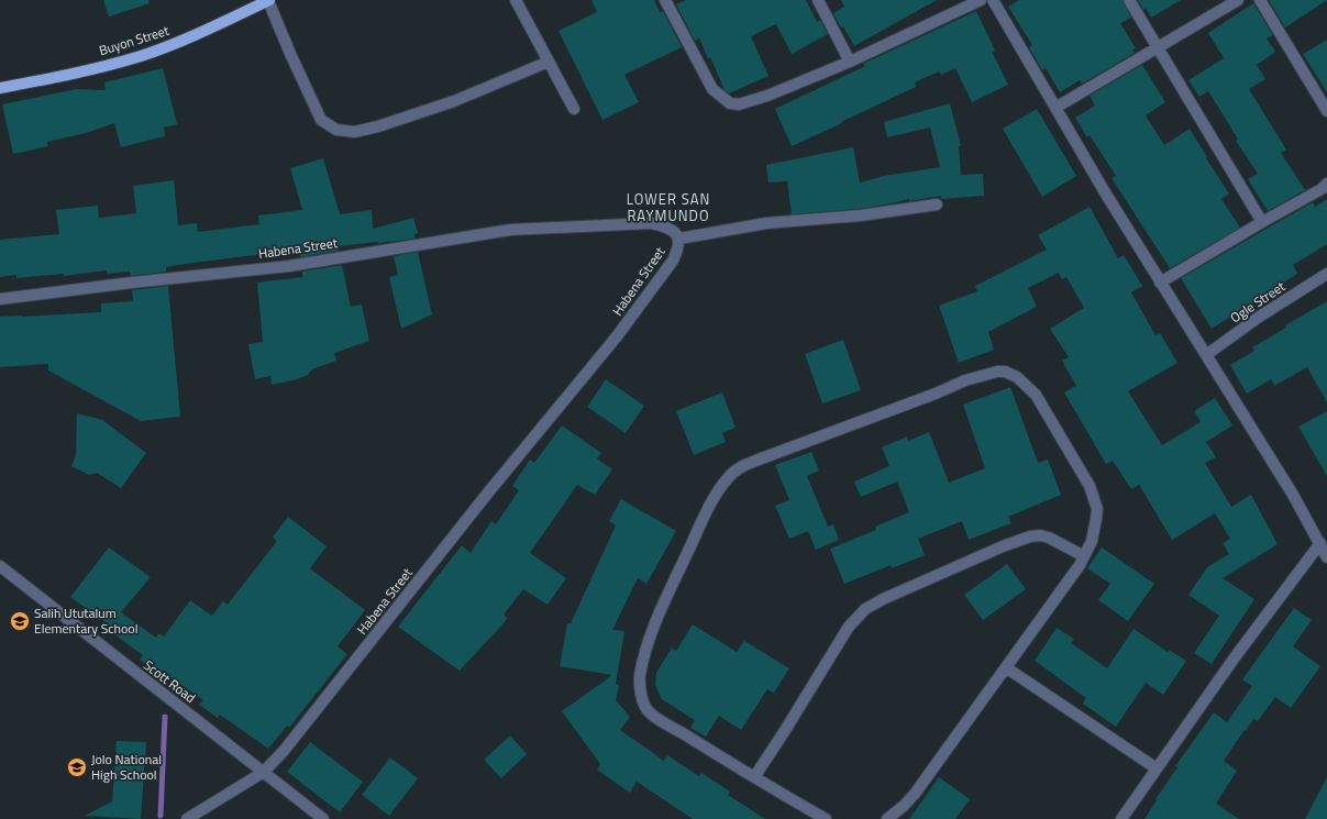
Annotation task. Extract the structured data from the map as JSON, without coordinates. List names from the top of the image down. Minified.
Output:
{"streets":{"main road":["Buyon Street"],"street":["Habena Street","Ogle Street","Scott Road"]},"crossings":[["Habena Street","Scott Road"]],"districts":["LOWER SAN RAYMUNDO"],"places":{"school or university":["Salih Ututalum Elementary School","Jolo National High School"]}}
